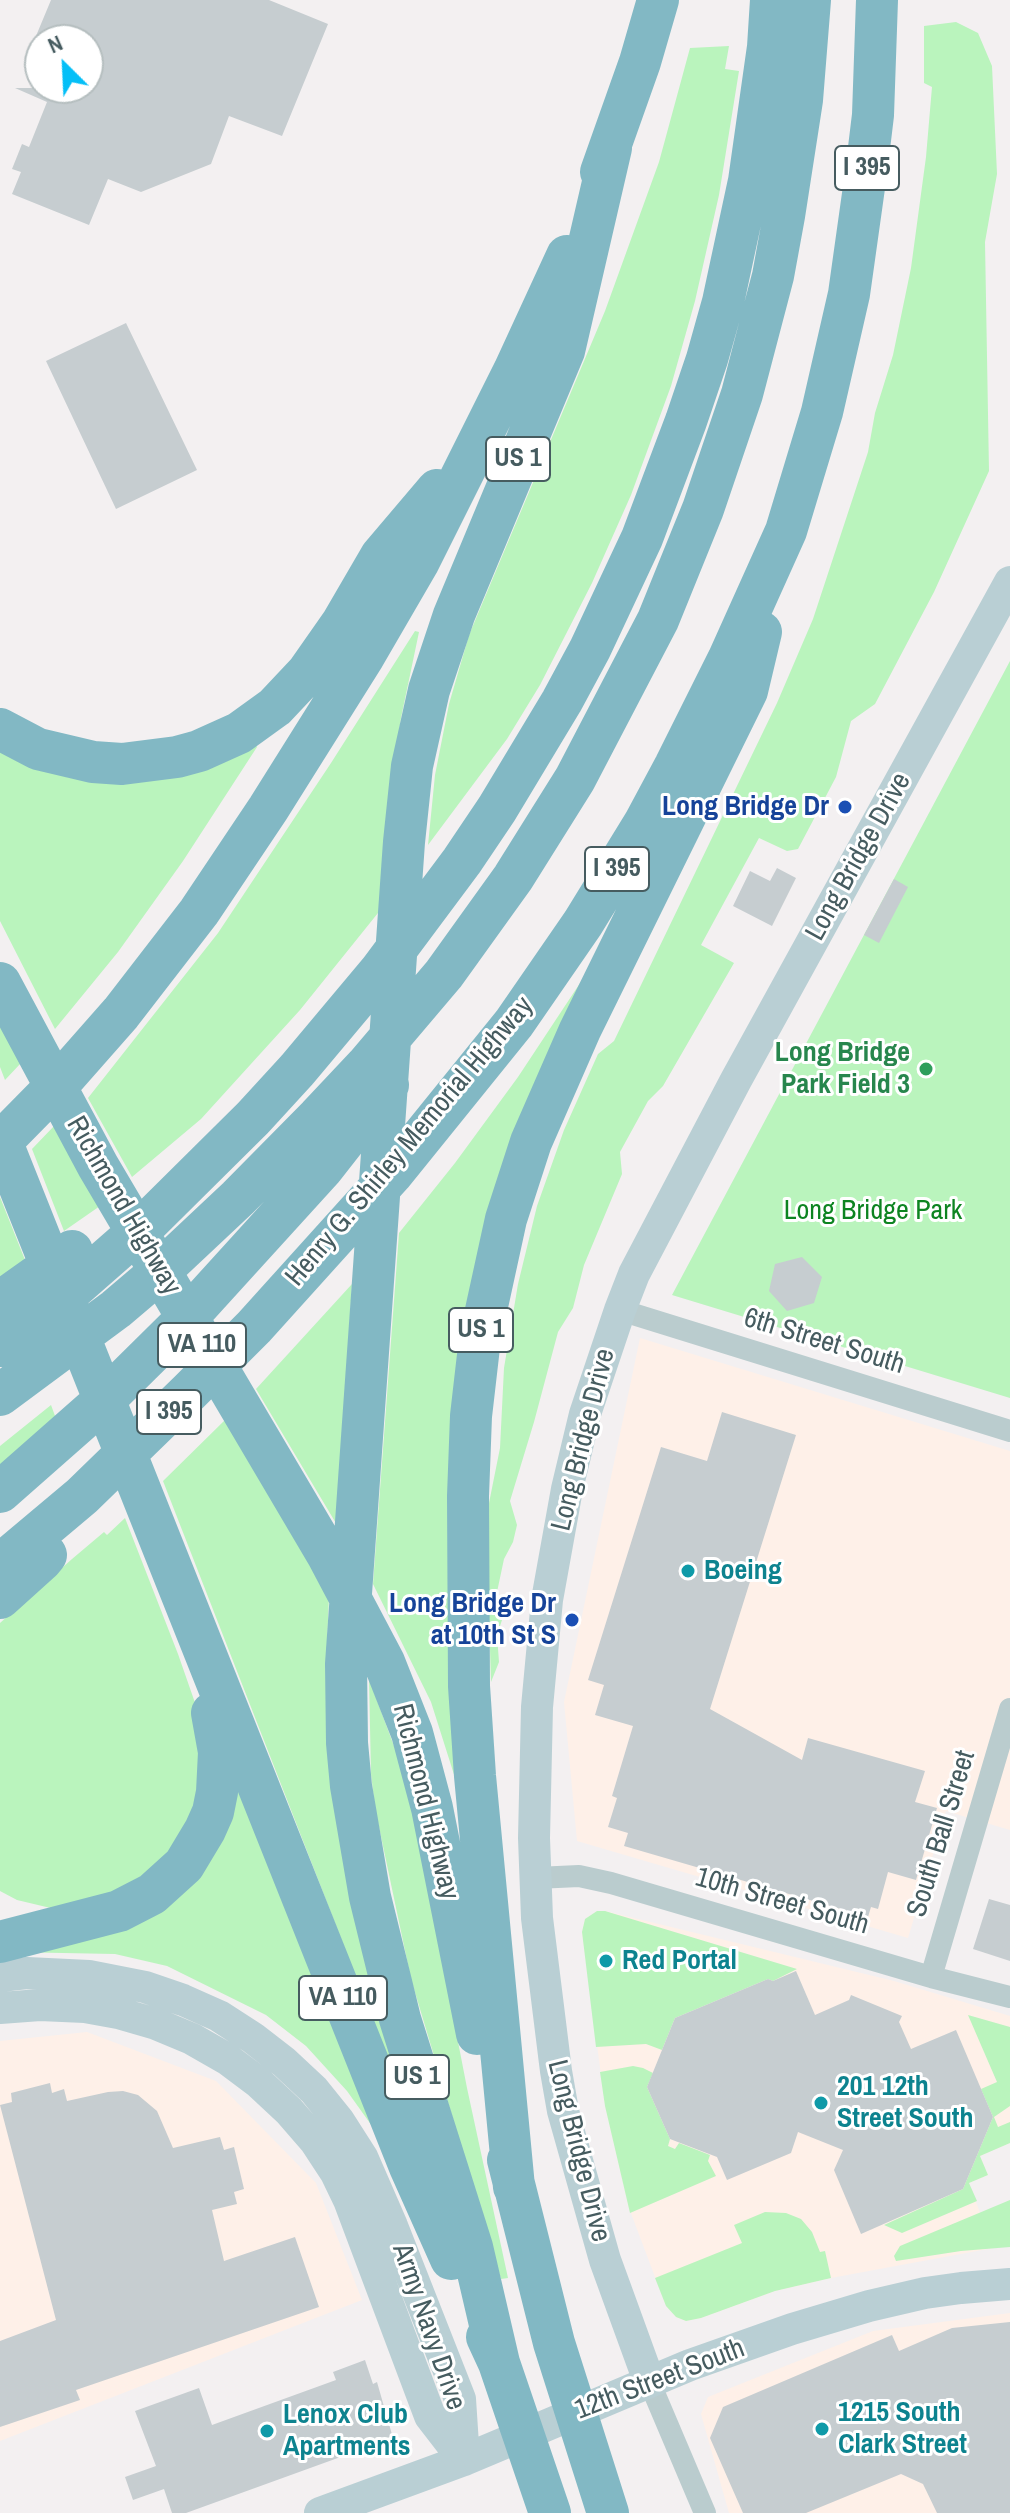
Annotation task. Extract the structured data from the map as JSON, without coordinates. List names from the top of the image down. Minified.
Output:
{"streets":{"highway":["I 395","US 1","Henry G. Shirley Memorial Highway","Richmond Highway","VA 110"],"street":["Long Bridge Drive","6th Street South","South Ball Street","10th Street South","Army Navy Drive","12th Street South"]},"crossings":[["US 1","Henry G. Shirley Memorial Highway"],["US 1","Richmond Highway"],["US 1","VA 110"],["Long Bridge Drive","6th Street South"],["Long Bridge Drive","10th Street South"],["Long Bridge Drive","12th Street South"],["South Ball Street","10th Street South"],["Army Navy Drive","12th Street South"]],"parks":["Long Bridge Park"],"places":["Long Bridge Dr","Long Bridge Park Field 3","Boeing","Long Bridge Dr at 10th St S","Red Portal","201 12th Street South","1215 South Clark Street","Lenox Club Apartments"],"north":"top left"}
